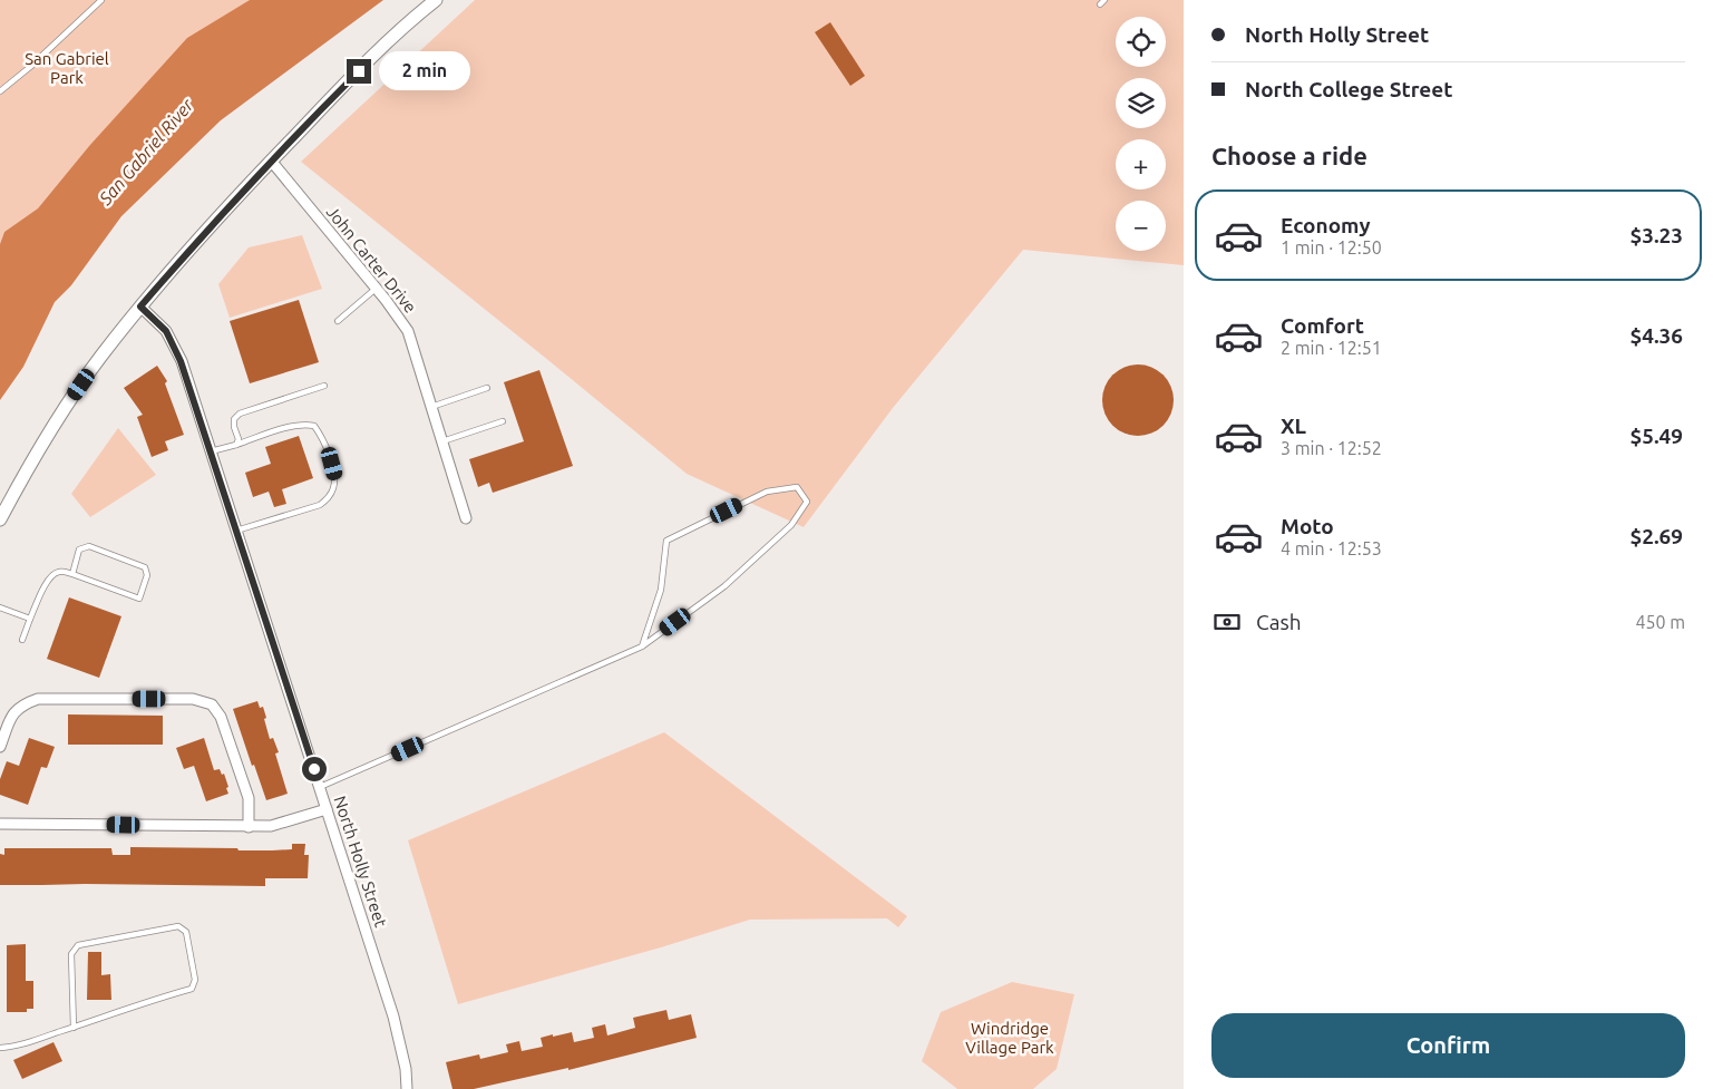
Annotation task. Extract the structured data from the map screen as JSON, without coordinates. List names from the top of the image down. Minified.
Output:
{"streets":{"street":["John Carter Drive","North Holly Street"]},"water":["San Gabriel River"],"parks":["San Gabriel Park","Windridge Village Park"],"page":{"banner":["North Holly Street","North College Street"],"map_buttons":["+","−"],"bubble":"2 min","heading":"Choose a ride","list":[{"name":"Economy","note":"1 min · 12:50","value":"$3.23"},{"name":"Comfort","note":"2 min · 12:51","value":"$4.36"},{"name":"XL","note":"3 min · 12:52","value":"$5.49"},{"name":"Moto","note":"4 min · 12:53","value":"$2.69"}],"pay":["Cash","450 m"],"buttons":"Confirm"}}
